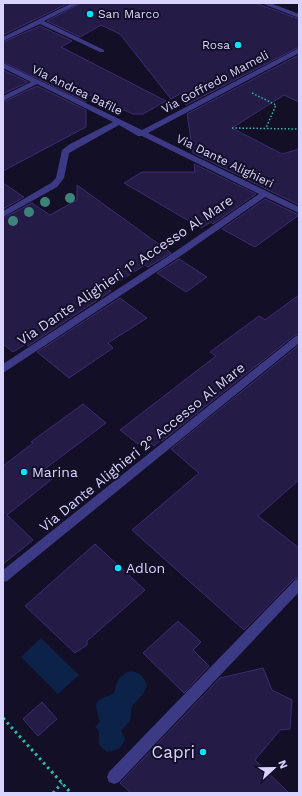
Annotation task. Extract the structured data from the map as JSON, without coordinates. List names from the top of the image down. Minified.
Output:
{"streets":{"street":["Via Goffredo Mameli","Via Andrea Bafile","Via Dante Alighieri","Via Dante Alighieri 1° Accesso Al Mare","Via Dante Alighieri 2° Accesso Al Mare"]},"crossings":[["Via Goffredo Mameli","Via Andrea Bafile"],["Via Goffredo Mameli","Via Dante Alighieri"],["Via Andrea Bafile","Via Dante Alighieri"],["Via Dante Alighieri","Via Dante Alighieri 1° Accesso Al Mare"]],"places":["San Marco","Rosa","Marina","Adlon","Capri"],"north":"right"}
